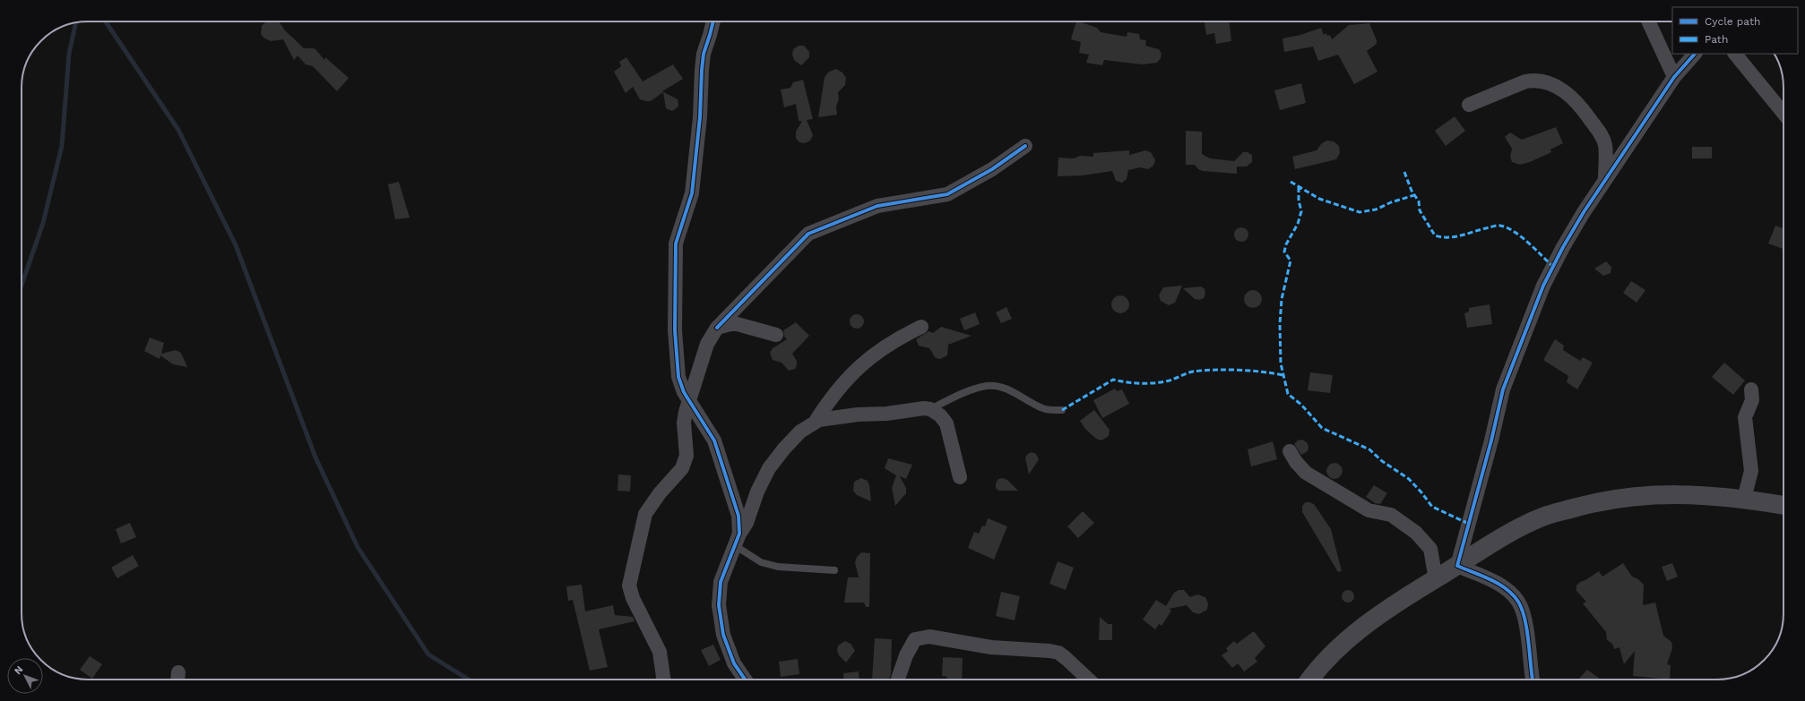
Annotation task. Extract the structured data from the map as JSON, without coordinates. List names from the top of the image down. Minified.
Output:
{"legend":["Cycle path","Path"],"north":"top left"}
